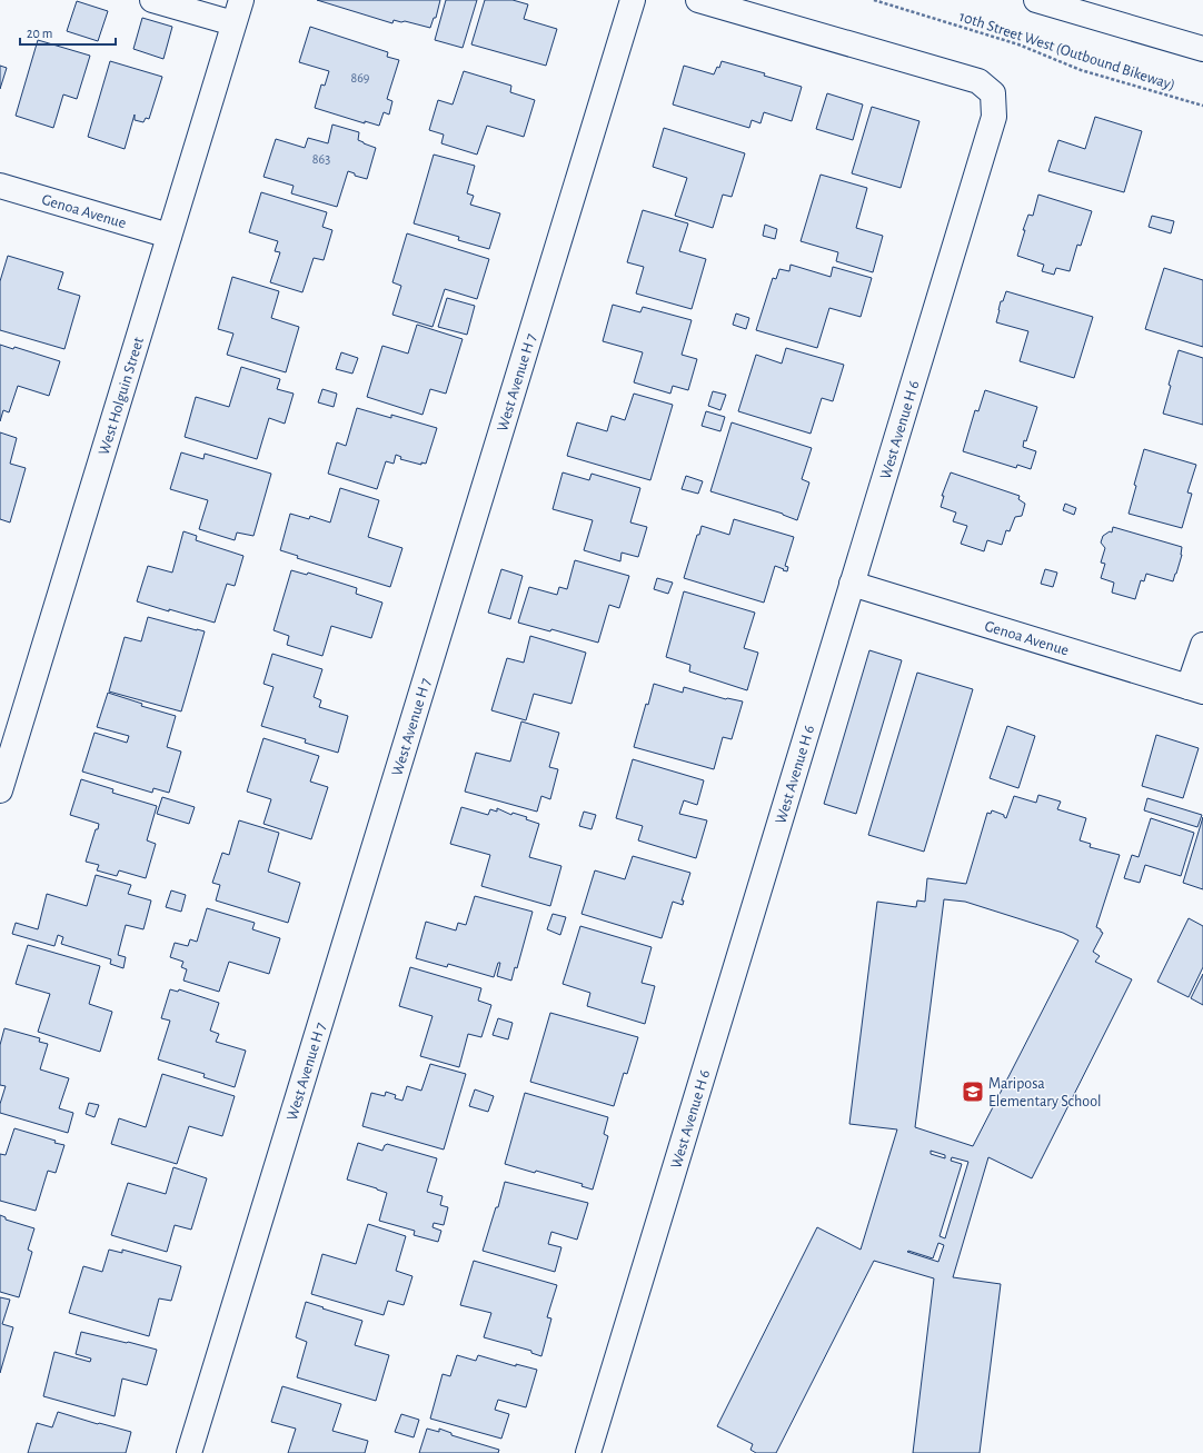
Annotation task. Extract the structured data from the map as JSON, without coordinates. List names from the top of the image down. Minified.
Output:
{"streets":{"street":["Genoa Avenue","West Avenue H 7","West Holguin Street","West Avenue H 6"],"path":["10th Street West (Outbound Bikeway)"]},"crossings":[["Genoa Avenue","West Holguin Street"],["Genoa Avenue","West Avenue H 6"]],"places":{"school or university":["Mariposa Elementary School"]},"house_numbers":["869","863"],"scale_bar":"20 m"}
